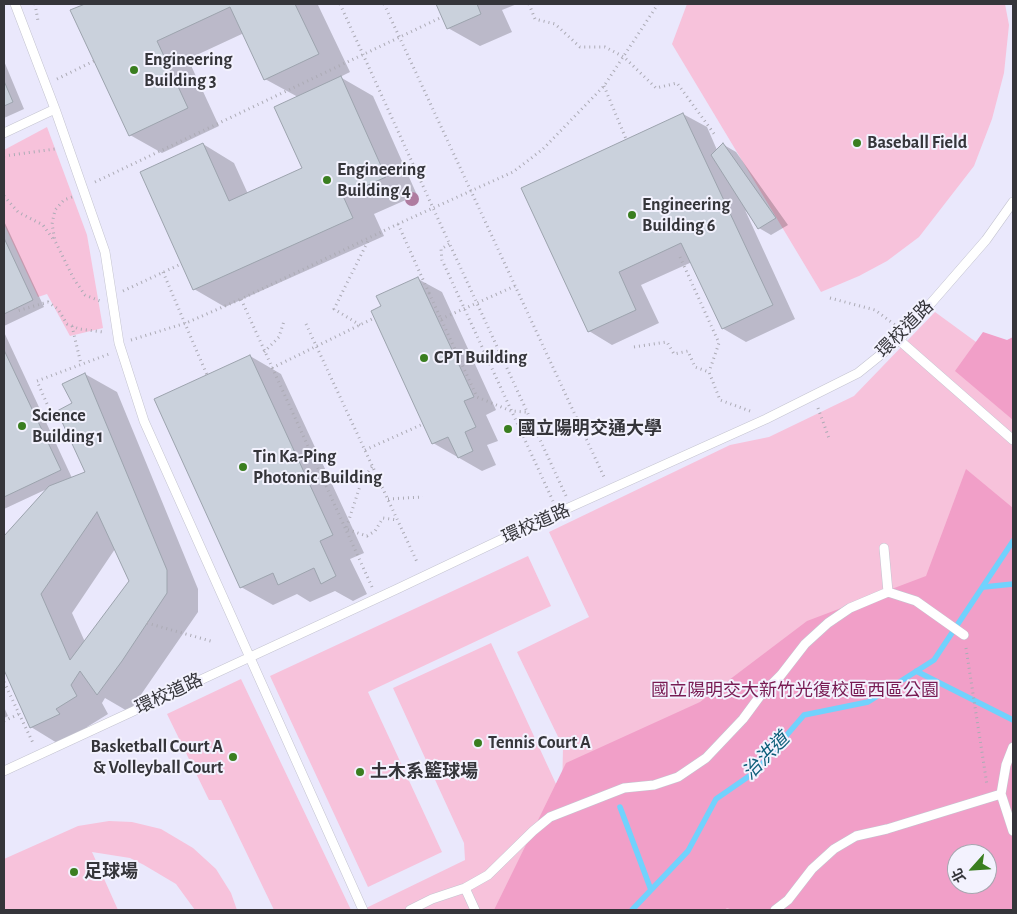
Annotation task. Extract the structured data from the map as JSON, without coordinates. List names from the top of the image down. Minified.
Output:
{"streets":{"lane":["環校道路"]},"water":["治洪道"],"parks":["國立陽明交大新竹光復校區西區公園"],"places":["Engineering Building 3","Baseball Field","Engineering Building 4","Engineering Building 6","CPT Building","Science Building 1","國立陽明交通大學","Tin Ka-Ping Photonic Building","Tennis Court A","Basketball Court A & Volleyball Court","土木系籃球場","足球場"],"north":"bottom left"}
